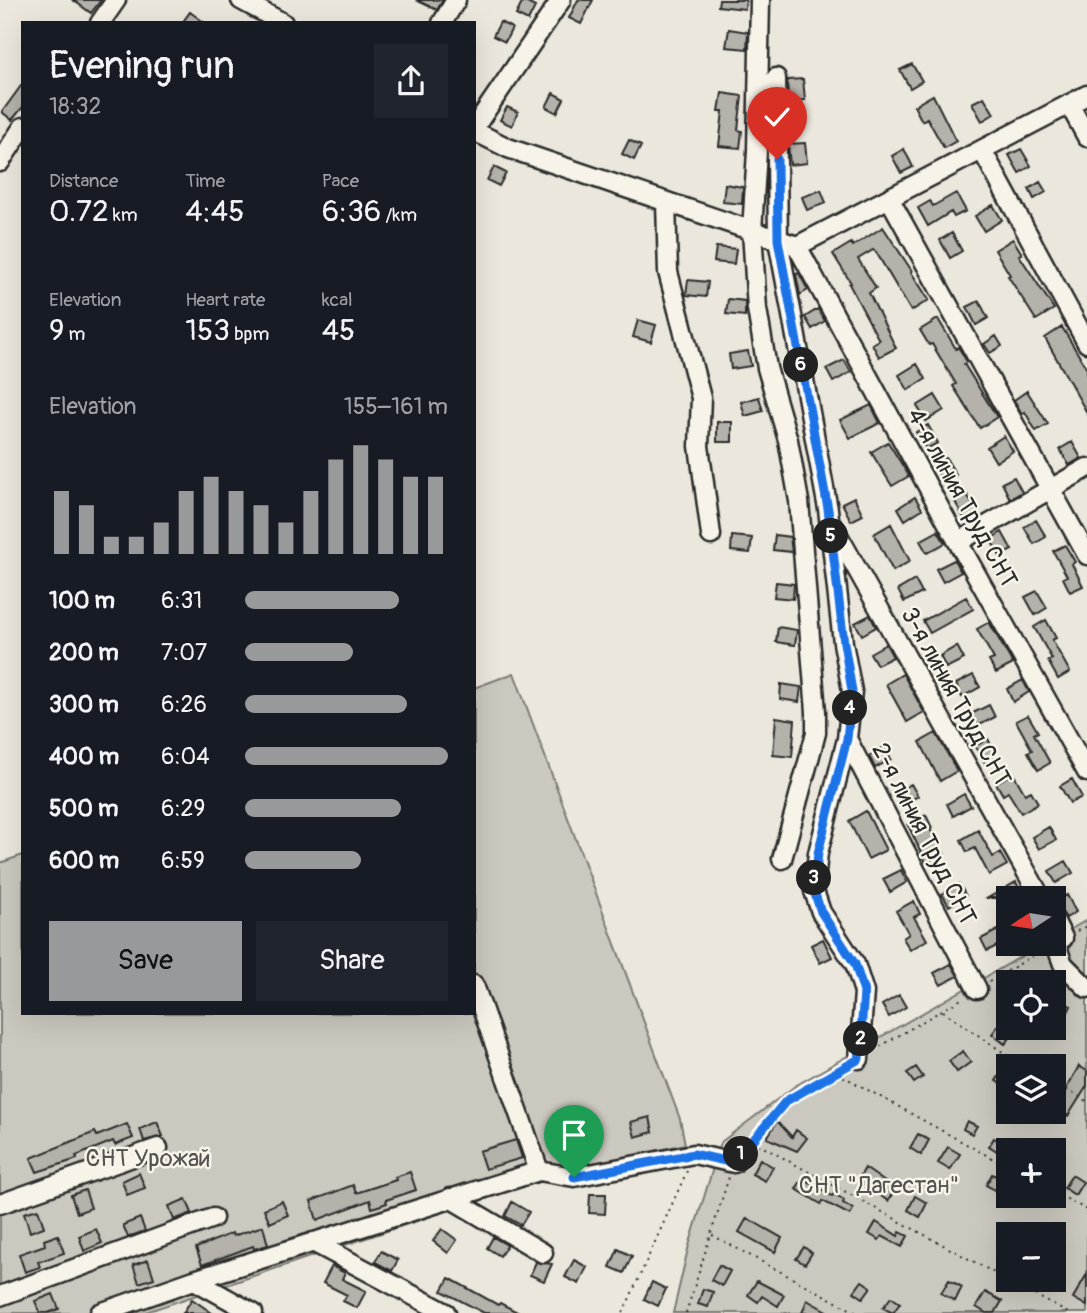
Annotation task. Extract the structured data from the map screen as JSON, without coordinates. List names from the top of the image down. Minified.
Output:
{"streets":{"street":["4-я линия Труд СНТ","3-я линия Труд СНТ","2-я линия Труд СНТ"]},"parks":["СНТ Урожай","СНТ \"Дагестан\""],"north":"left","page":{"heading":["Evening run","18:32"],"stats":[["Distance","0.72 km"],["Time","4:45"],["Pace","6:36 /km"],["Elevation","9 m"],["Heart rate","153 bpm"],["kcal","45"]],"pins":["6","5","4","3","2","1"],"chart":["Elevation","155–161 m"],"list":[{"name":"100 m","note":"6:31"},{"name":"200 m","note":"7:07"},{"name":"300 m","note":"6:26"},{"name":"400 m","note":"6:04"},{"name":"500 m","note":"6:29"},{"name":"600 m","note":"6:59"}],"map_buttons":["+","−"],"buttons":["Save","Share"]}}
